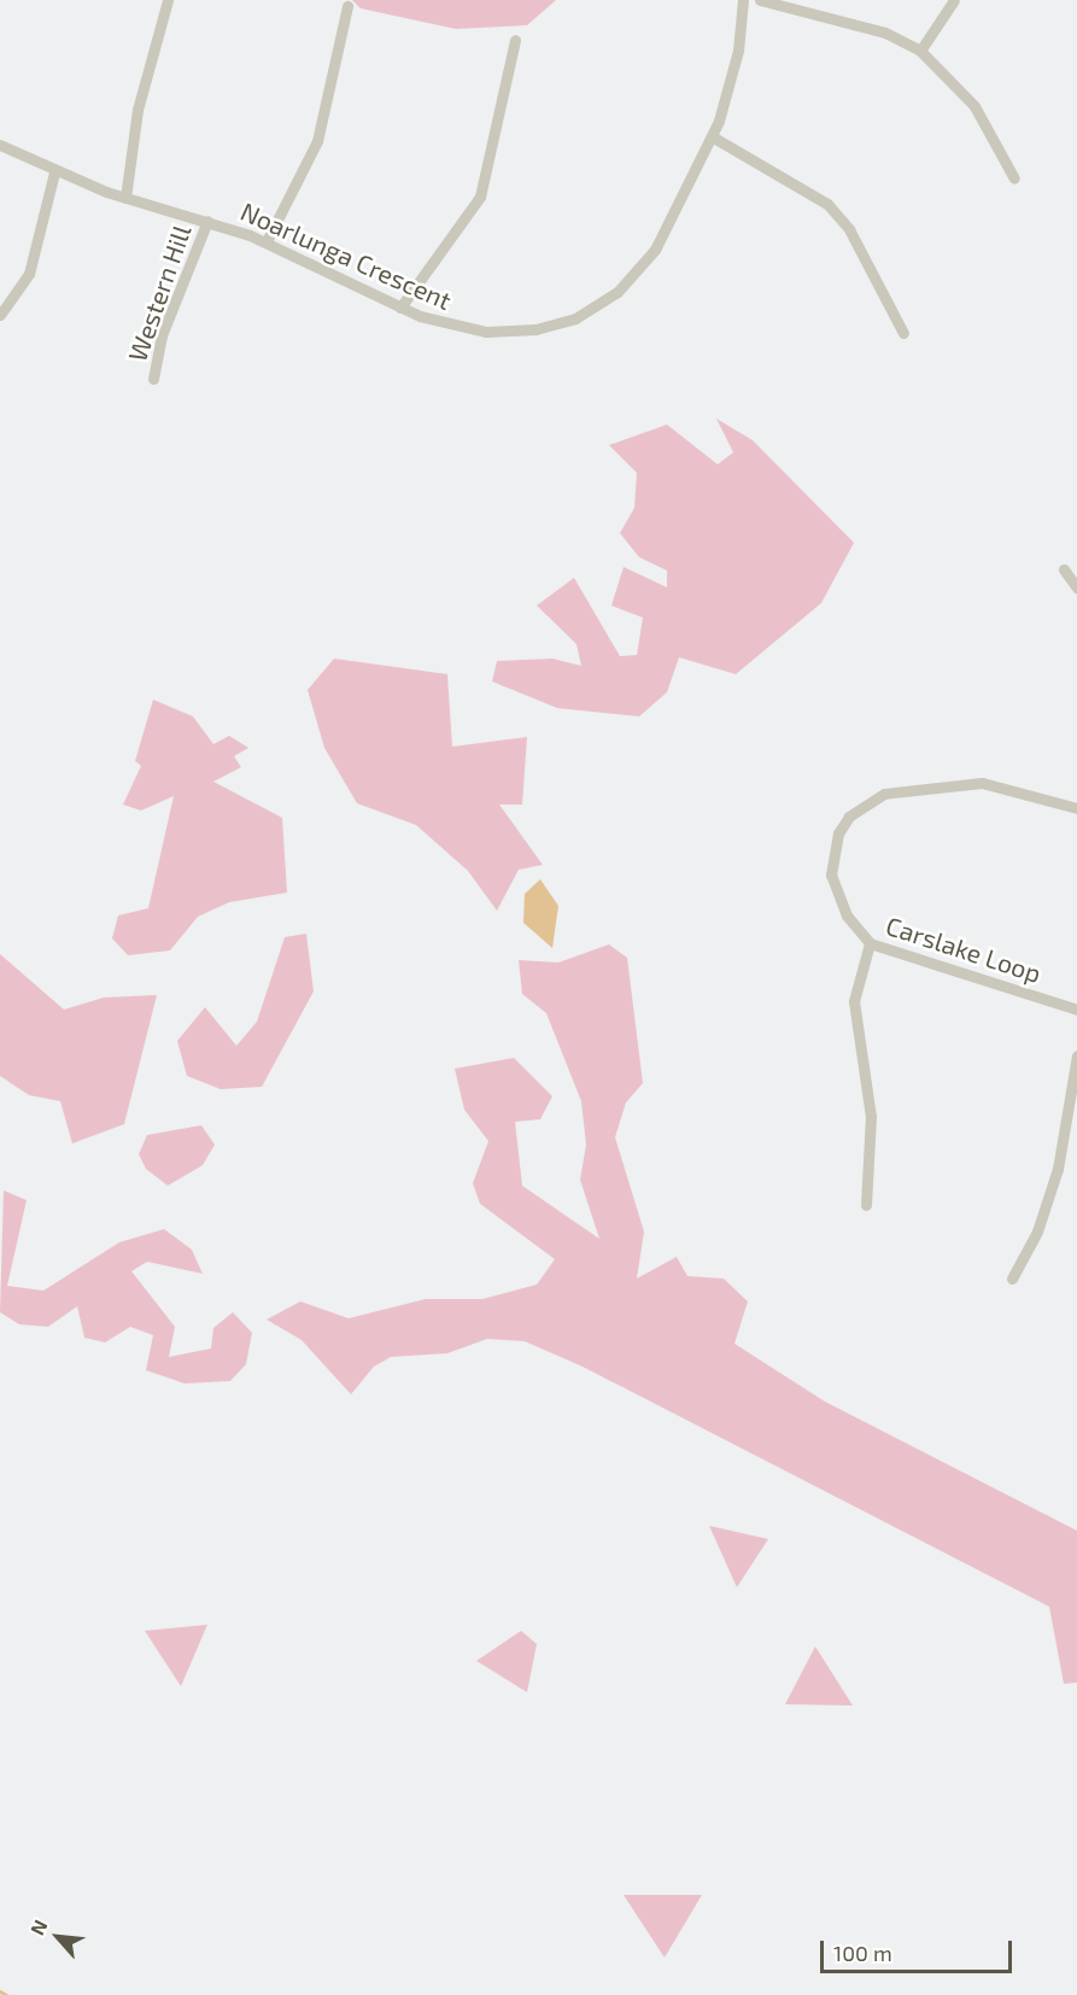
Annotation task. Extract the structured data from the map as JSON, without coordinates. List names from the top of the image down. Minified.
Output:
{"streets":{"street":["Noarlunga Crescent","Western Hill","Carslake Loop"]},"crossings":[["Noarlunga Crescent","Western Hill"]],"scale_bar":"100 m","north":"top left"}
